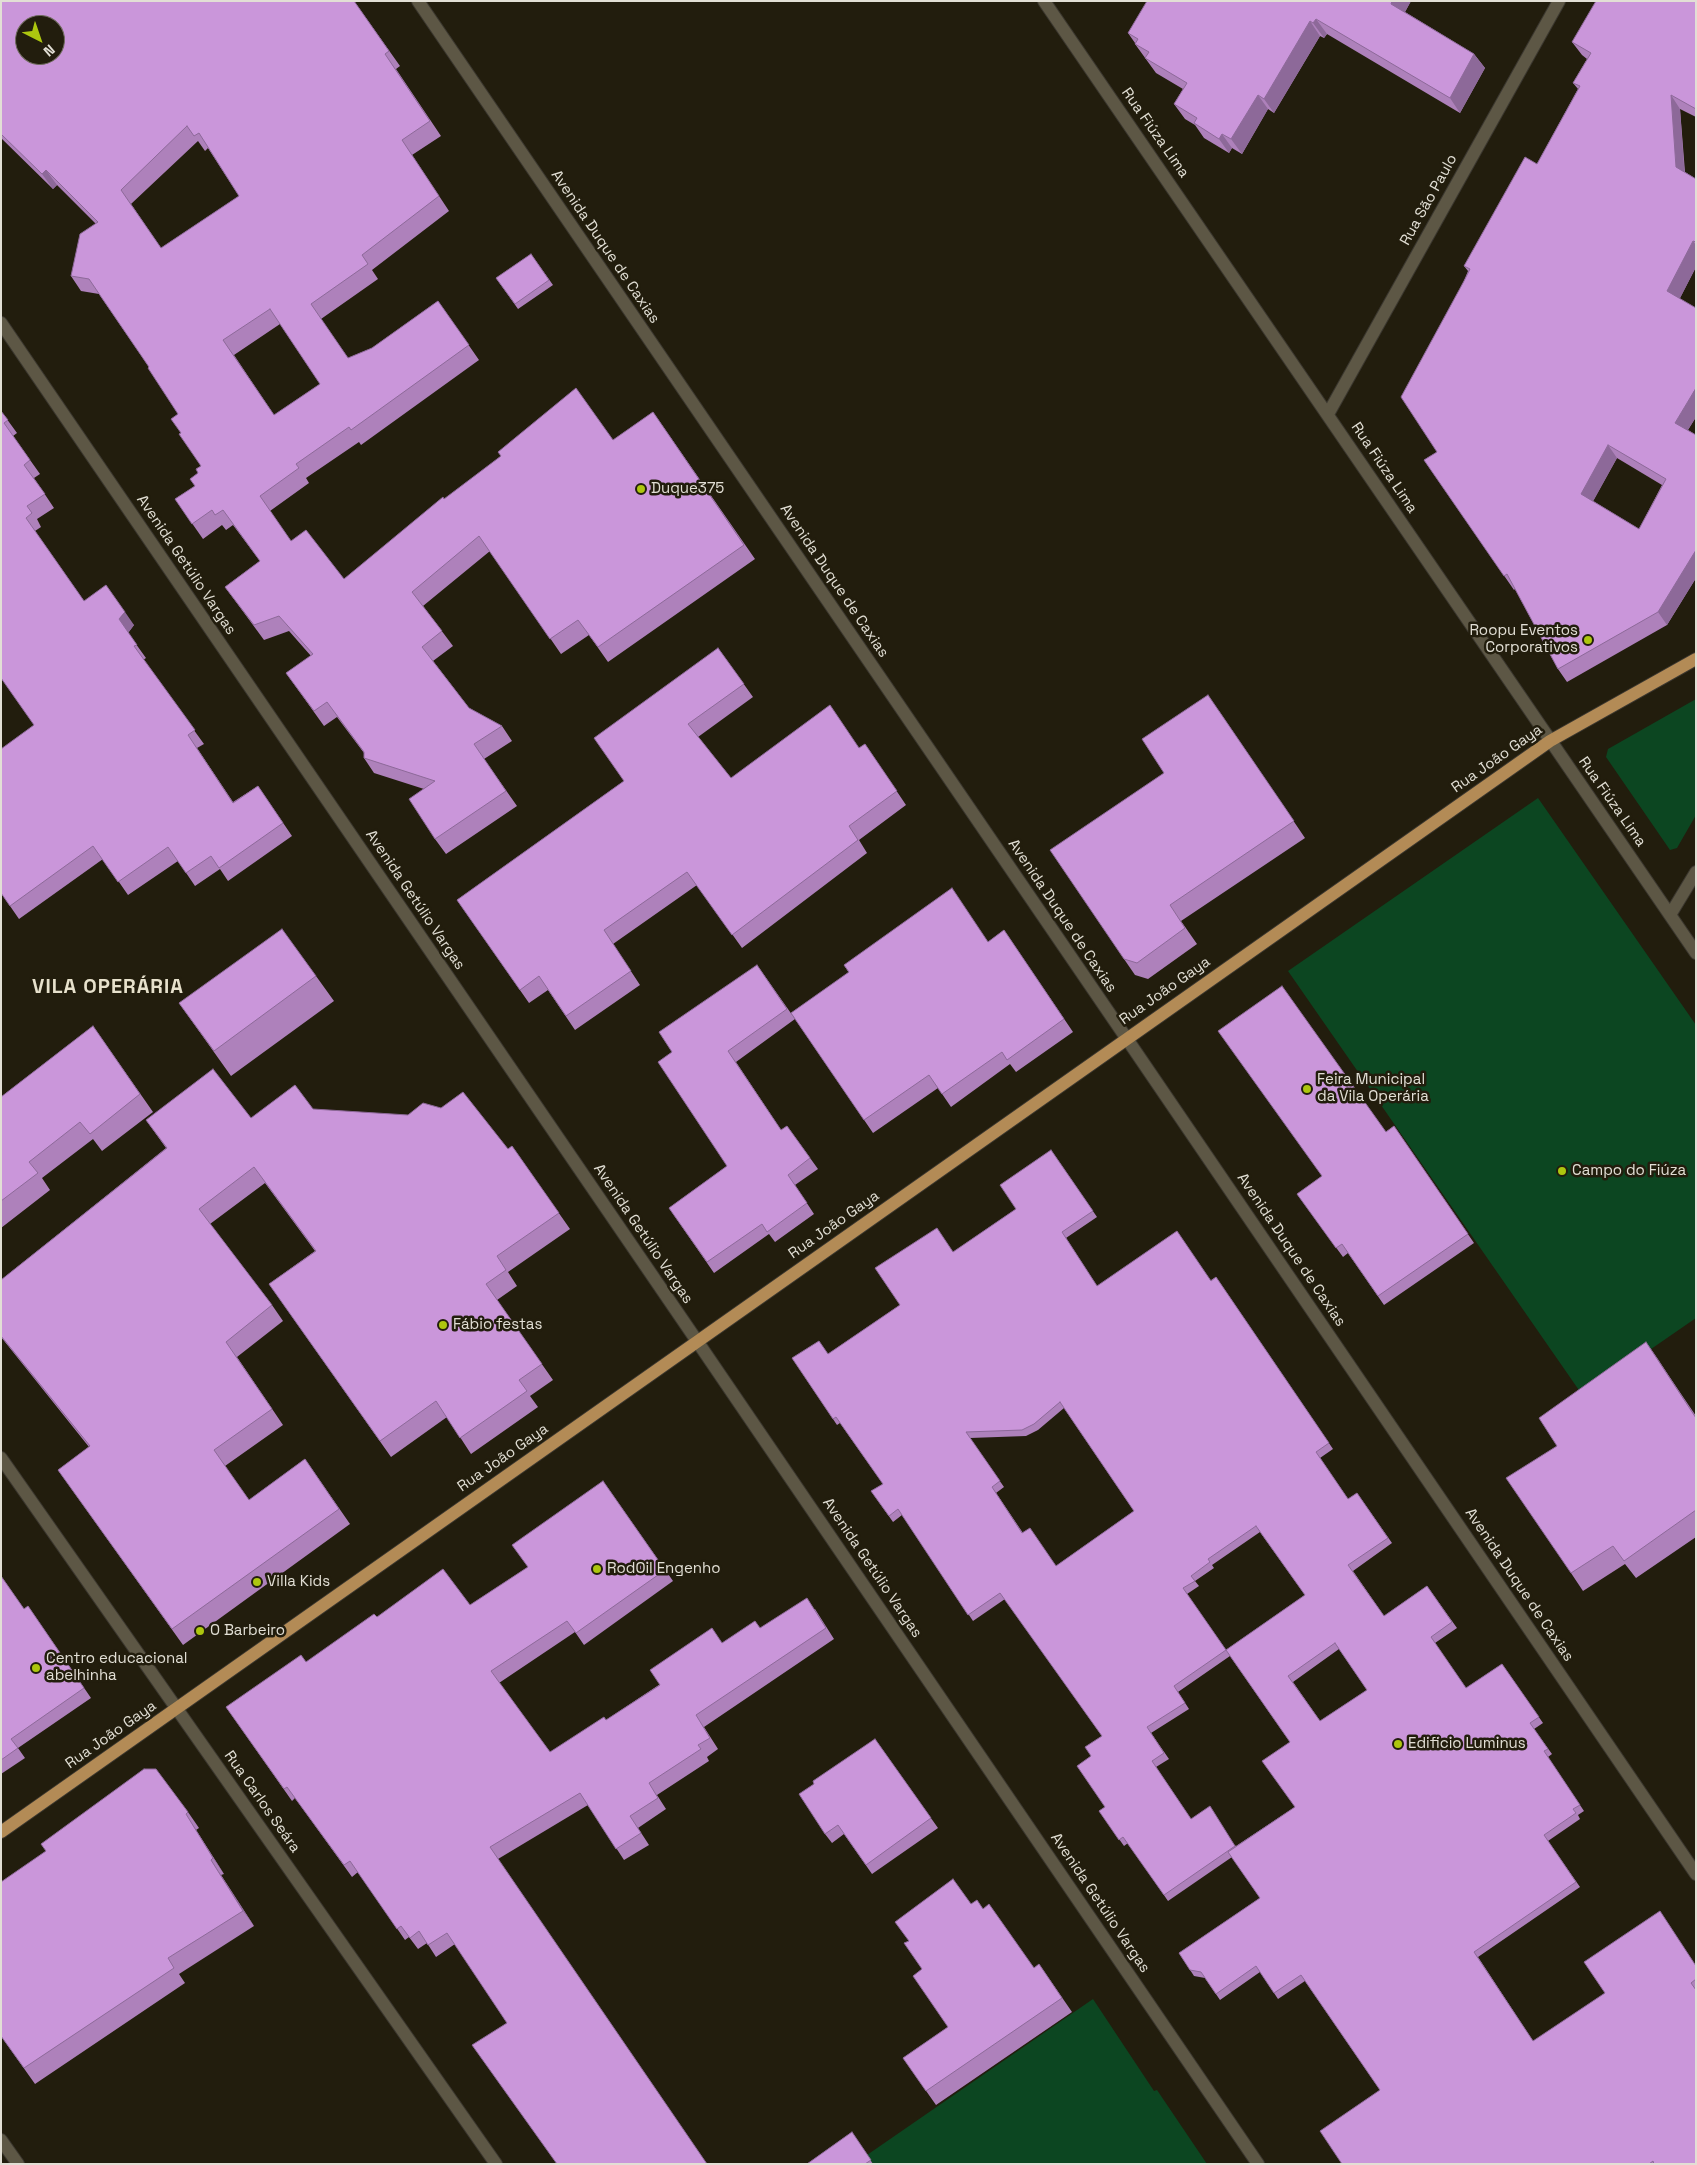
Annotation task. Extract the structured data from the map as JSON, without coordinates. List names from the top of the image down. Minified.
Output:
{"streets":{"main road":["Rua João Gaya"],"street":["Rua Fiúza Lima","Rua São Paulo","Avenida Duque de Caxias","Avenida Getúlio Vargas","Rua Carlos Seára"]},"crossings":[["Rua Fiúza Lima","Rua São Paulo"],["Rua Fiúza Lima","Rua João Gaya"],["Avenida Duque de Caxias","Rua João Gaya"],["Avenida Getúlio Vargas","Rua João Gaya"],["Rua João Gaya","Rua Carlos Seára"]],"districts":["VILA OPERÁRIA"],"places":["Duque375","Roopu Eventos Corporativos","Feira Municipal da Vila Operária","Campo do Fiúza","Fábio festas","RodOil Engenho","Villa Kids","O Barbeiro","Centro educacional abelhinha","Edificio Luminus"],"north":"bottom right"}
